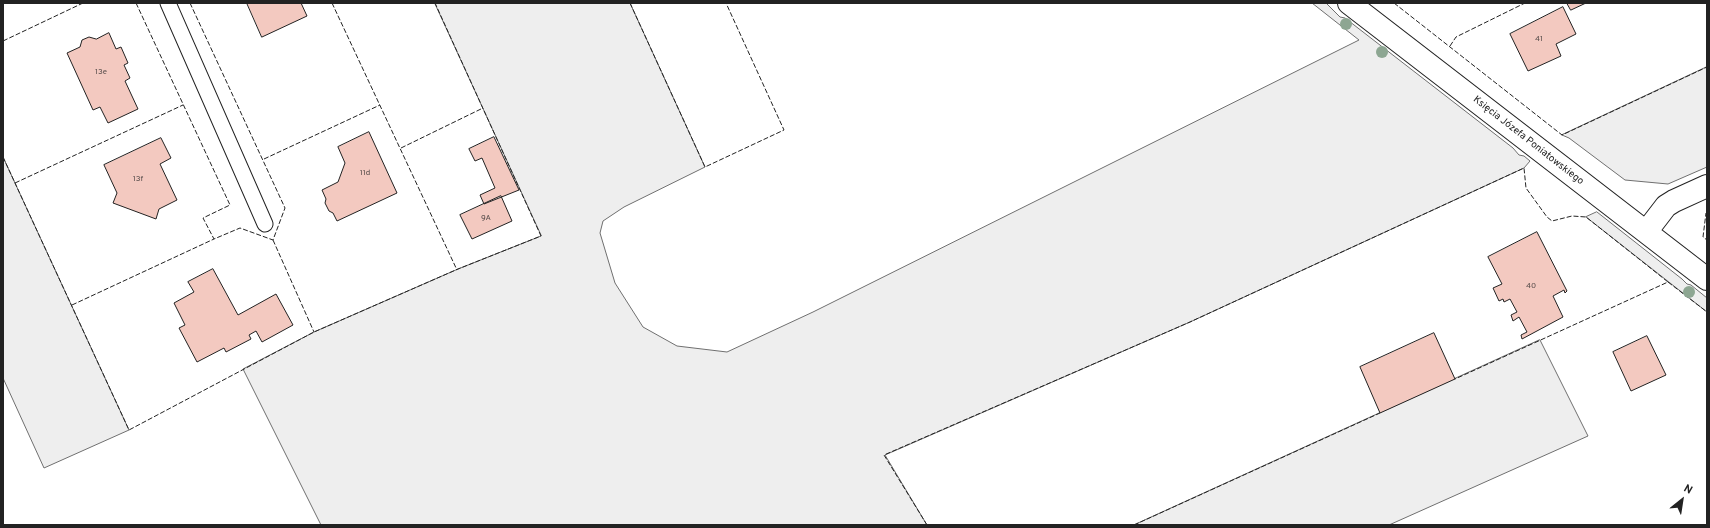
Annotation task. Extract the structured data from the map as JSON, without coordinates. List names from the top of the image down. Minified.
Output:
{"streets":{"street":["Księcia Józefa Poniatowskiego"]},"house_numbers":["41","13e","11d","13f","9A","40"],"north":"top right"}
